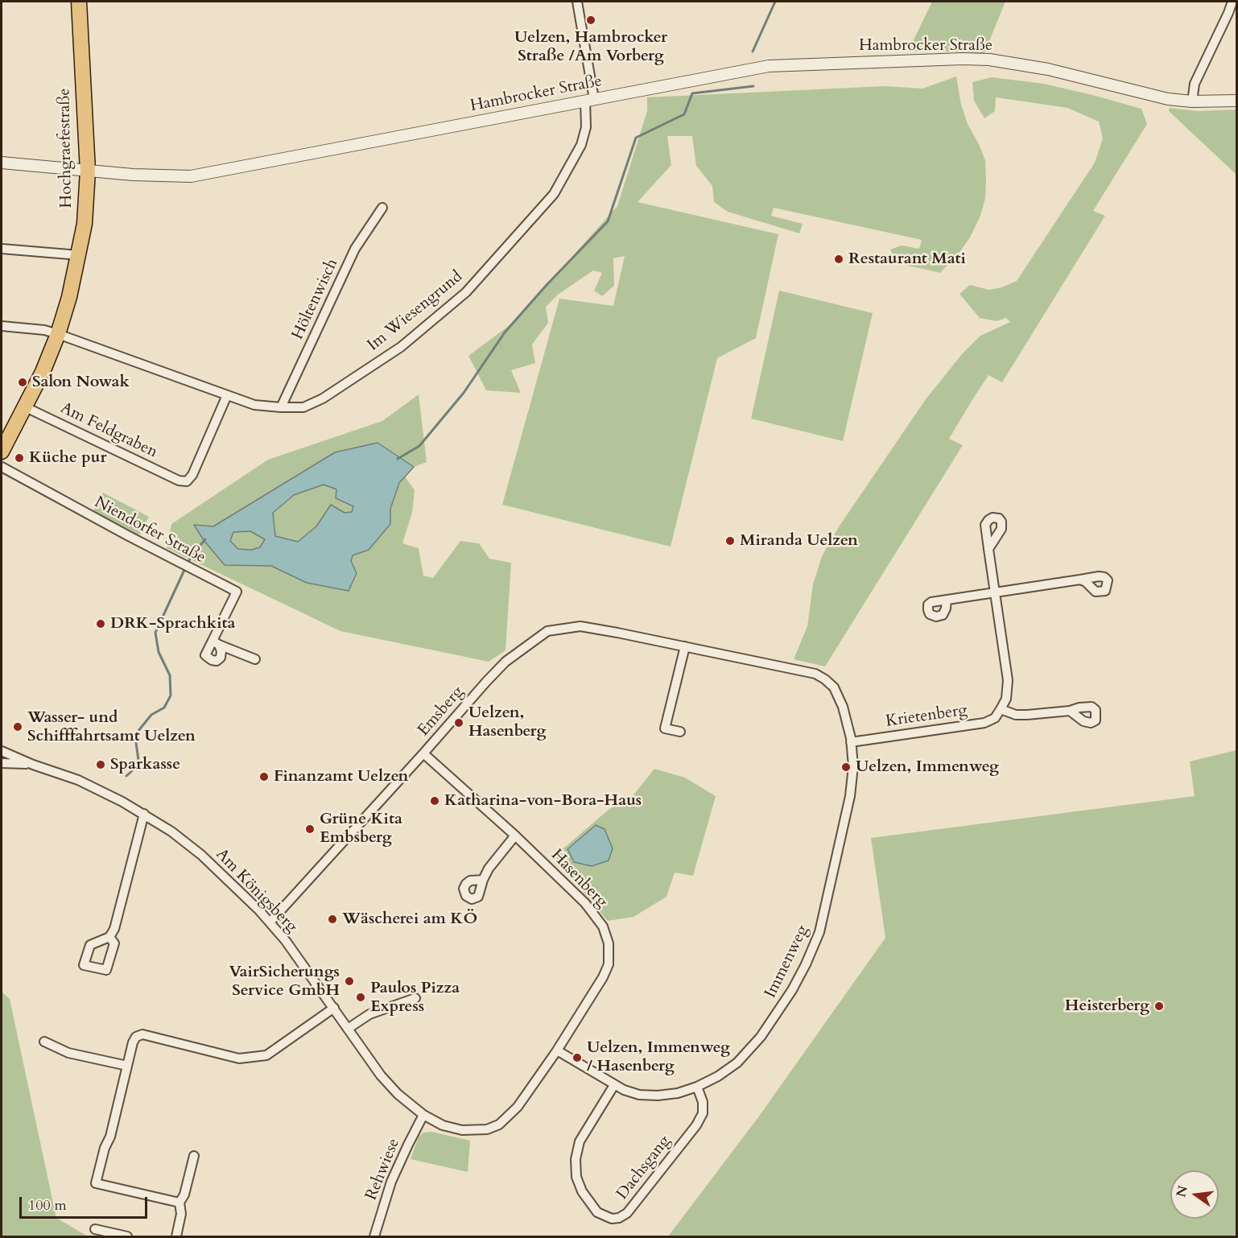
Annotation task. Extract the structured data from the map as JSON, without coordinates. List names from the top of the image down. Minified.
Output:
{"streets":{"main road":["Hochgraefestraße"],"street":["Hambrocker Straße","Höltenwisch","Im Wiesengrund","Am Feldgraben","Niendorfer Straße","Emsberg","Krietenberg","Hasenberg","Am Königsberg","Immenweg","Dachsgang","Rehwiese"]},"crossings":[["Hambrocker Straße","Hochgraefestraße"],["Hambrocker Straße","Im Wiesengrund"],["Hochgraefestraße","Im Wiesengrund"],["Hochgraefestraße","Am Feldgraben"],["Höltenwisch","Im Wiesengrund"],["Im Wiesengrund","Am Feldgraben"],["Emsberg","Hasenberg"],["Emsberg","Am Königsberg"],["Emsberg","Immenweg"],["Krietenberg","Immenweg"],["Hasenberg","Am Königsberg"],["Hasenberg","Immenweg"],["Am Königsberg","Immenweg"],["Am Königsberg","Rehwiese"],["Immenweg","Dachsgang"]],"places":["Uelzen, Hambrocker Straße /Am Vorberg","Restaurant Mati","Salon Nowak","Küche pur","Miranda Uelzen","DRK-Sprachkita","Uelzen, Hasenberg","Wasser- und Schifffahrtsamt Uelzen","Sparkasse","Uelzen, Immenweg","Finanzamt Uelzen","Katharina-von-Bora-Haus","Grüne Kita Embsberg","Wäscherei am KÖ","VairSicherungs Service GmbH","Paulos Pizza Express","Heisterberg","Uelzen, Immenweg / Hasenberg"],"scale_bar":"100 m","north":"left"}
